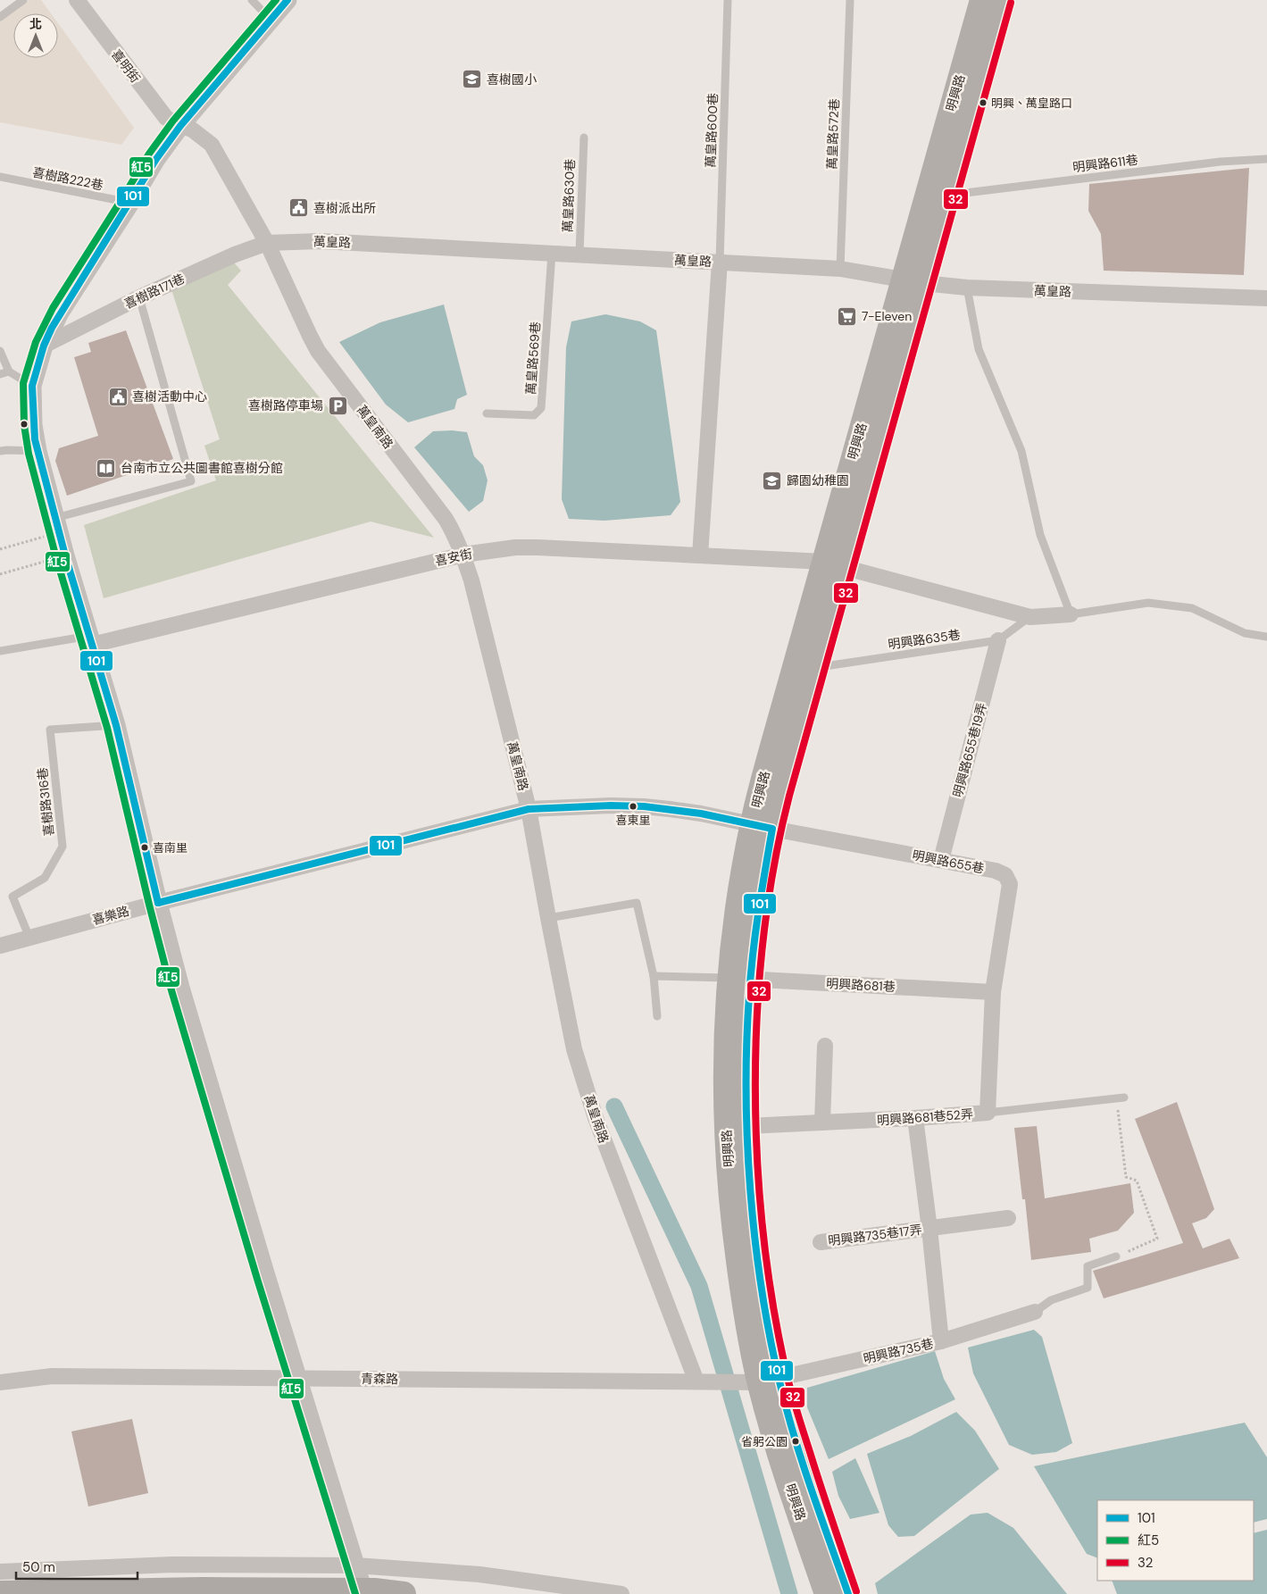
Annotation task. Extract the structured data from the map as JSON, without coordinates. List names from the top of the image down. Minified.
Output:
{"streets":{"main road":["明興路"],"street":["喜明街","萬皇路","喜樹路171巷","萬皇南路","喜安街","明興路655巷19弄","明興路655巷","喜樂路","明興路681巷","明興路681巷52弄","明興路735巷17弄","明興路735巷","青森路"],"lane":["萬皇路600巷","萬皇路572巷","明興路611巷","喜樹路222巷","萬皇路630巷","萬皇路569巷","明興路635巷","喜樹路316巷"]},"crossings":[["明興路","明興路611巷"],["明興路","萬皇路"],["明興路","喜安街"],["明興路","明興路635巷"],["明興路","明興路655巷"],["明興路","喜樂路"],["明興路","明興路681巷"],["明興路","明興路681巷52弄"],["明興路","明興路735巷"],["明興路","青森路"],["萬皇路600巷","萬皇路"],["萬皇路572巷","萬皇路"],["萬皇路630巷","萬皇路"],["萬皇路","喜樹路171巷"],["萬皇路","萬皇路569巷"],["萬皇路","萬皇南路"],["喜樹路171巷","萬皇南路"],["萬皇南路","喜安街"],["萬皇南路","喜樂路"],["萬皇南路","青森路"],["喜安街","明興路635巷"],["明興路635巷","明興路655巷19弄"],["明興路655巷19弄","明興路655巷"],["喜樹路316巷","喜樂路"],["明興路655巷","喜樂路"],["明興路655巷","明興路681巷"],["明興路655巷","明興路681巷52弄"],["明興路681巷","明興路681巷52弄"],["明興路681巷52弄","明興路735巷17弄"],["明興路735巷17弄","明興路735巷"],["明興路735巷","青森路"]],"places":{"school or university":["喜樹國小","歸園幼稚園"],"other":["明興、萬皇路口","喜東里","喜南里","省躬公園"],"public building":["喜樹派出所","喜樹活動中心"],"supermarket":["7-Eleven"],"parking":["喜樹路停車場"],"library":["台南市立公共圖書館喜樹分館"]},"lines":["transit line 101","transit line 紅5","transit line 32"],"legend":["101","紅5","32"],"scale_bar":"50 m","north":"top"}
